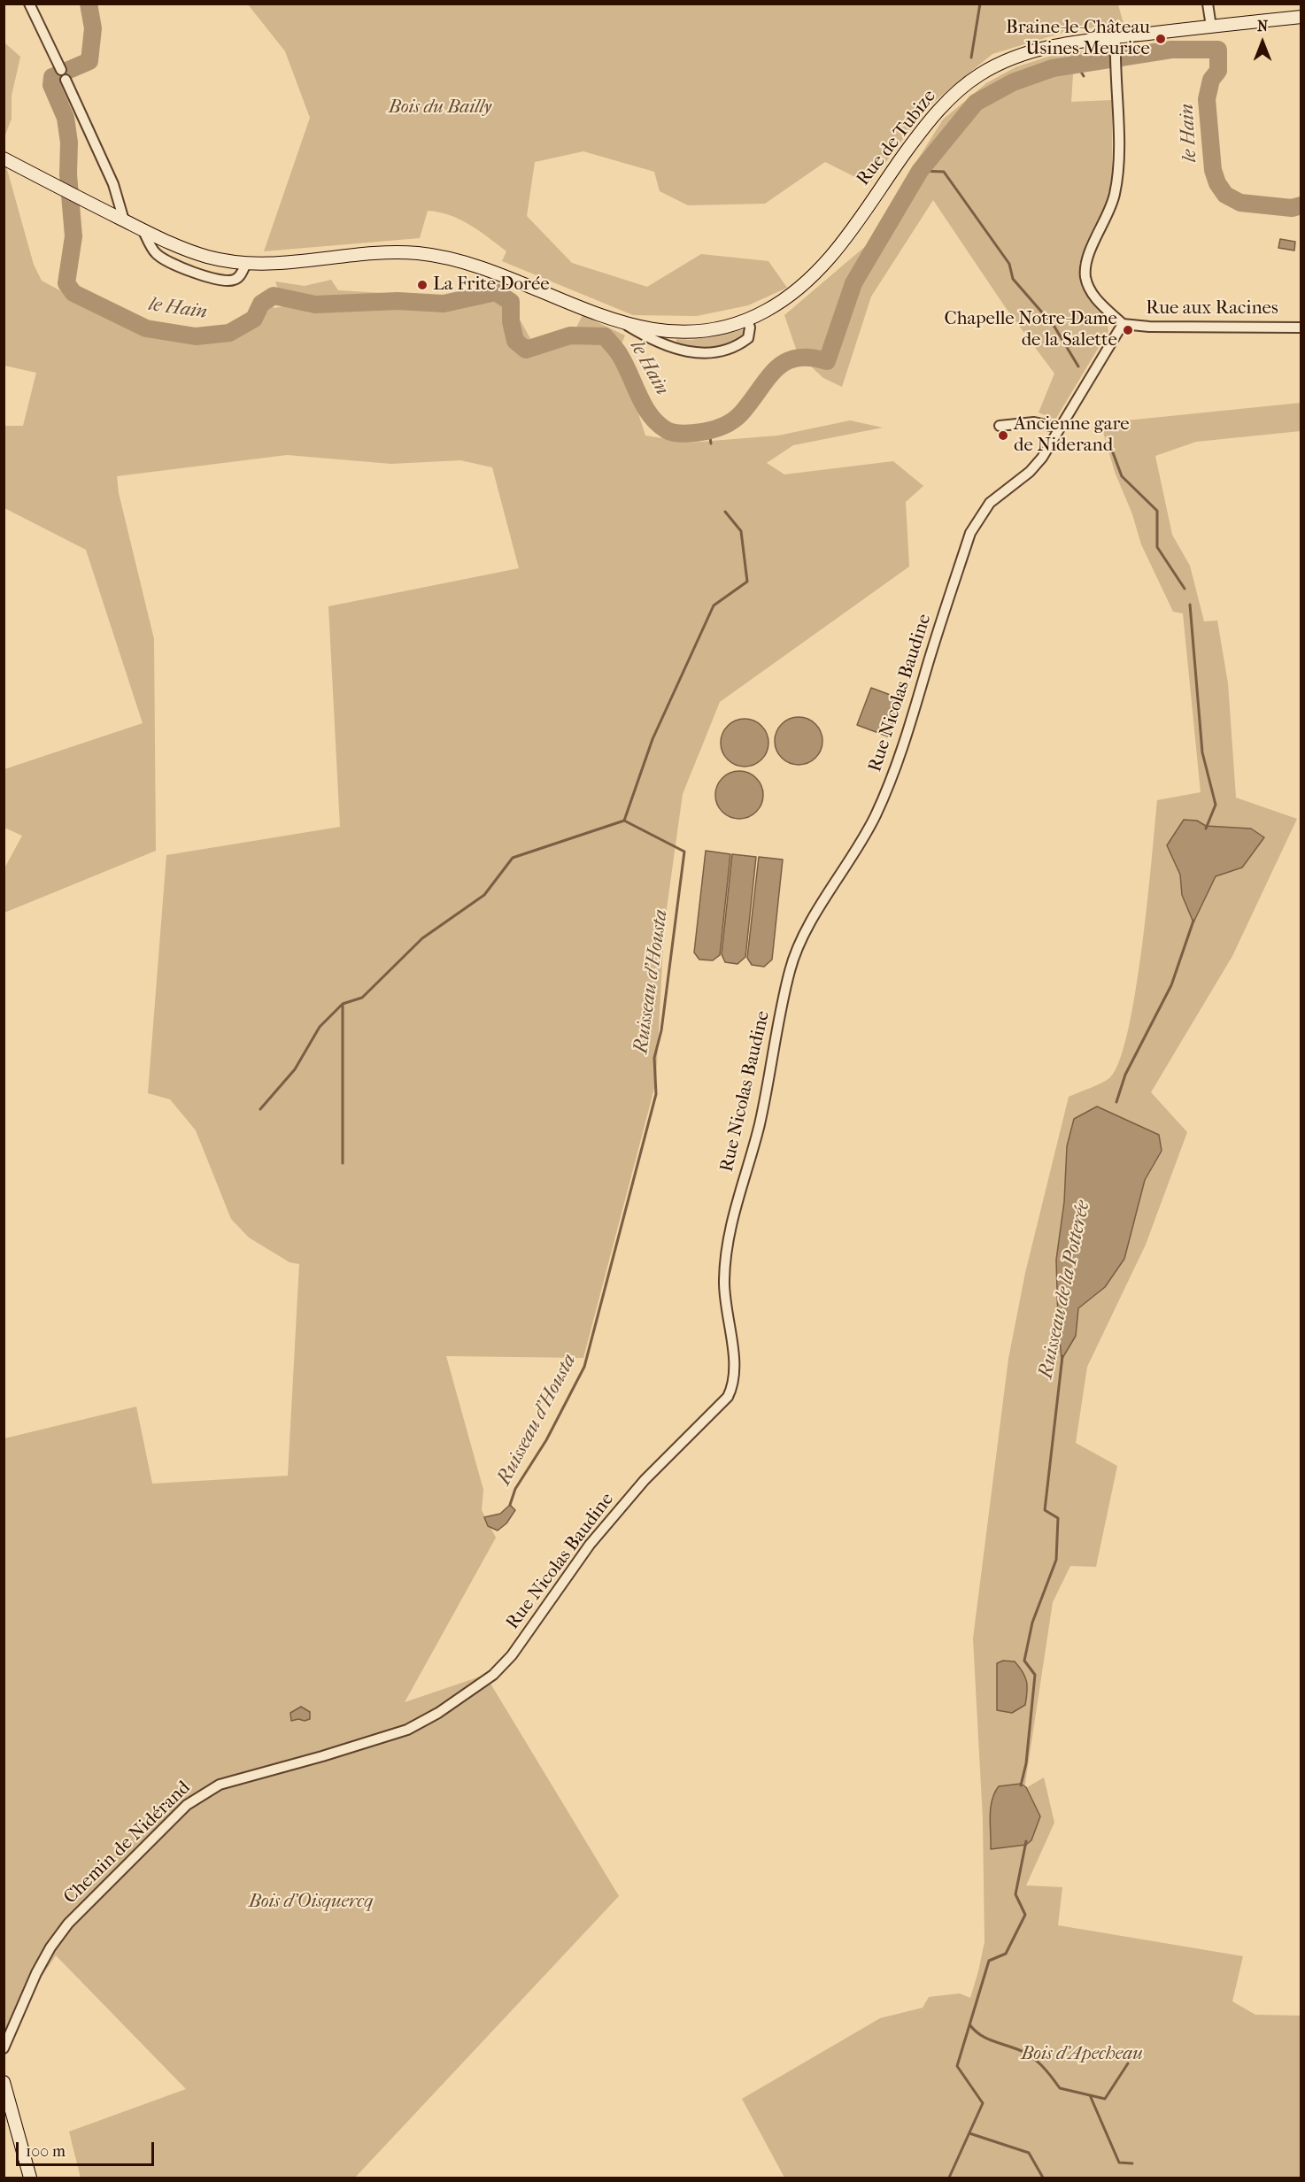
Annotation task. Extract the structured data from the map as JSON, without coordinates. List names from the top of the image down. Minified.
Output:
{"streets":{"main road":["Rue de Tubize"],"street":["Rue aux Racines","Rue Nicolas Baudine","Chemin de Nidérand"]},"crossings":[["Rue aux Racines","Rue Nicolas Baudine"],["Rue Nicolas Baudine","Chemin de Nidérand"]],"water":["le Hain","Ruisseau d'Housta","Ruisseau de la Potterée"],"parks":["Bois du Bailly","Bois d'Oisquercq","Bois d'Apecheau"],"places":["Braine-le-Château Usines Meurice","La Frite Dorée","Chapelle Notre-Dame de la Salette","Ancienne gare de Niderand"],"scale_bar":"100 m","north":"top"}
